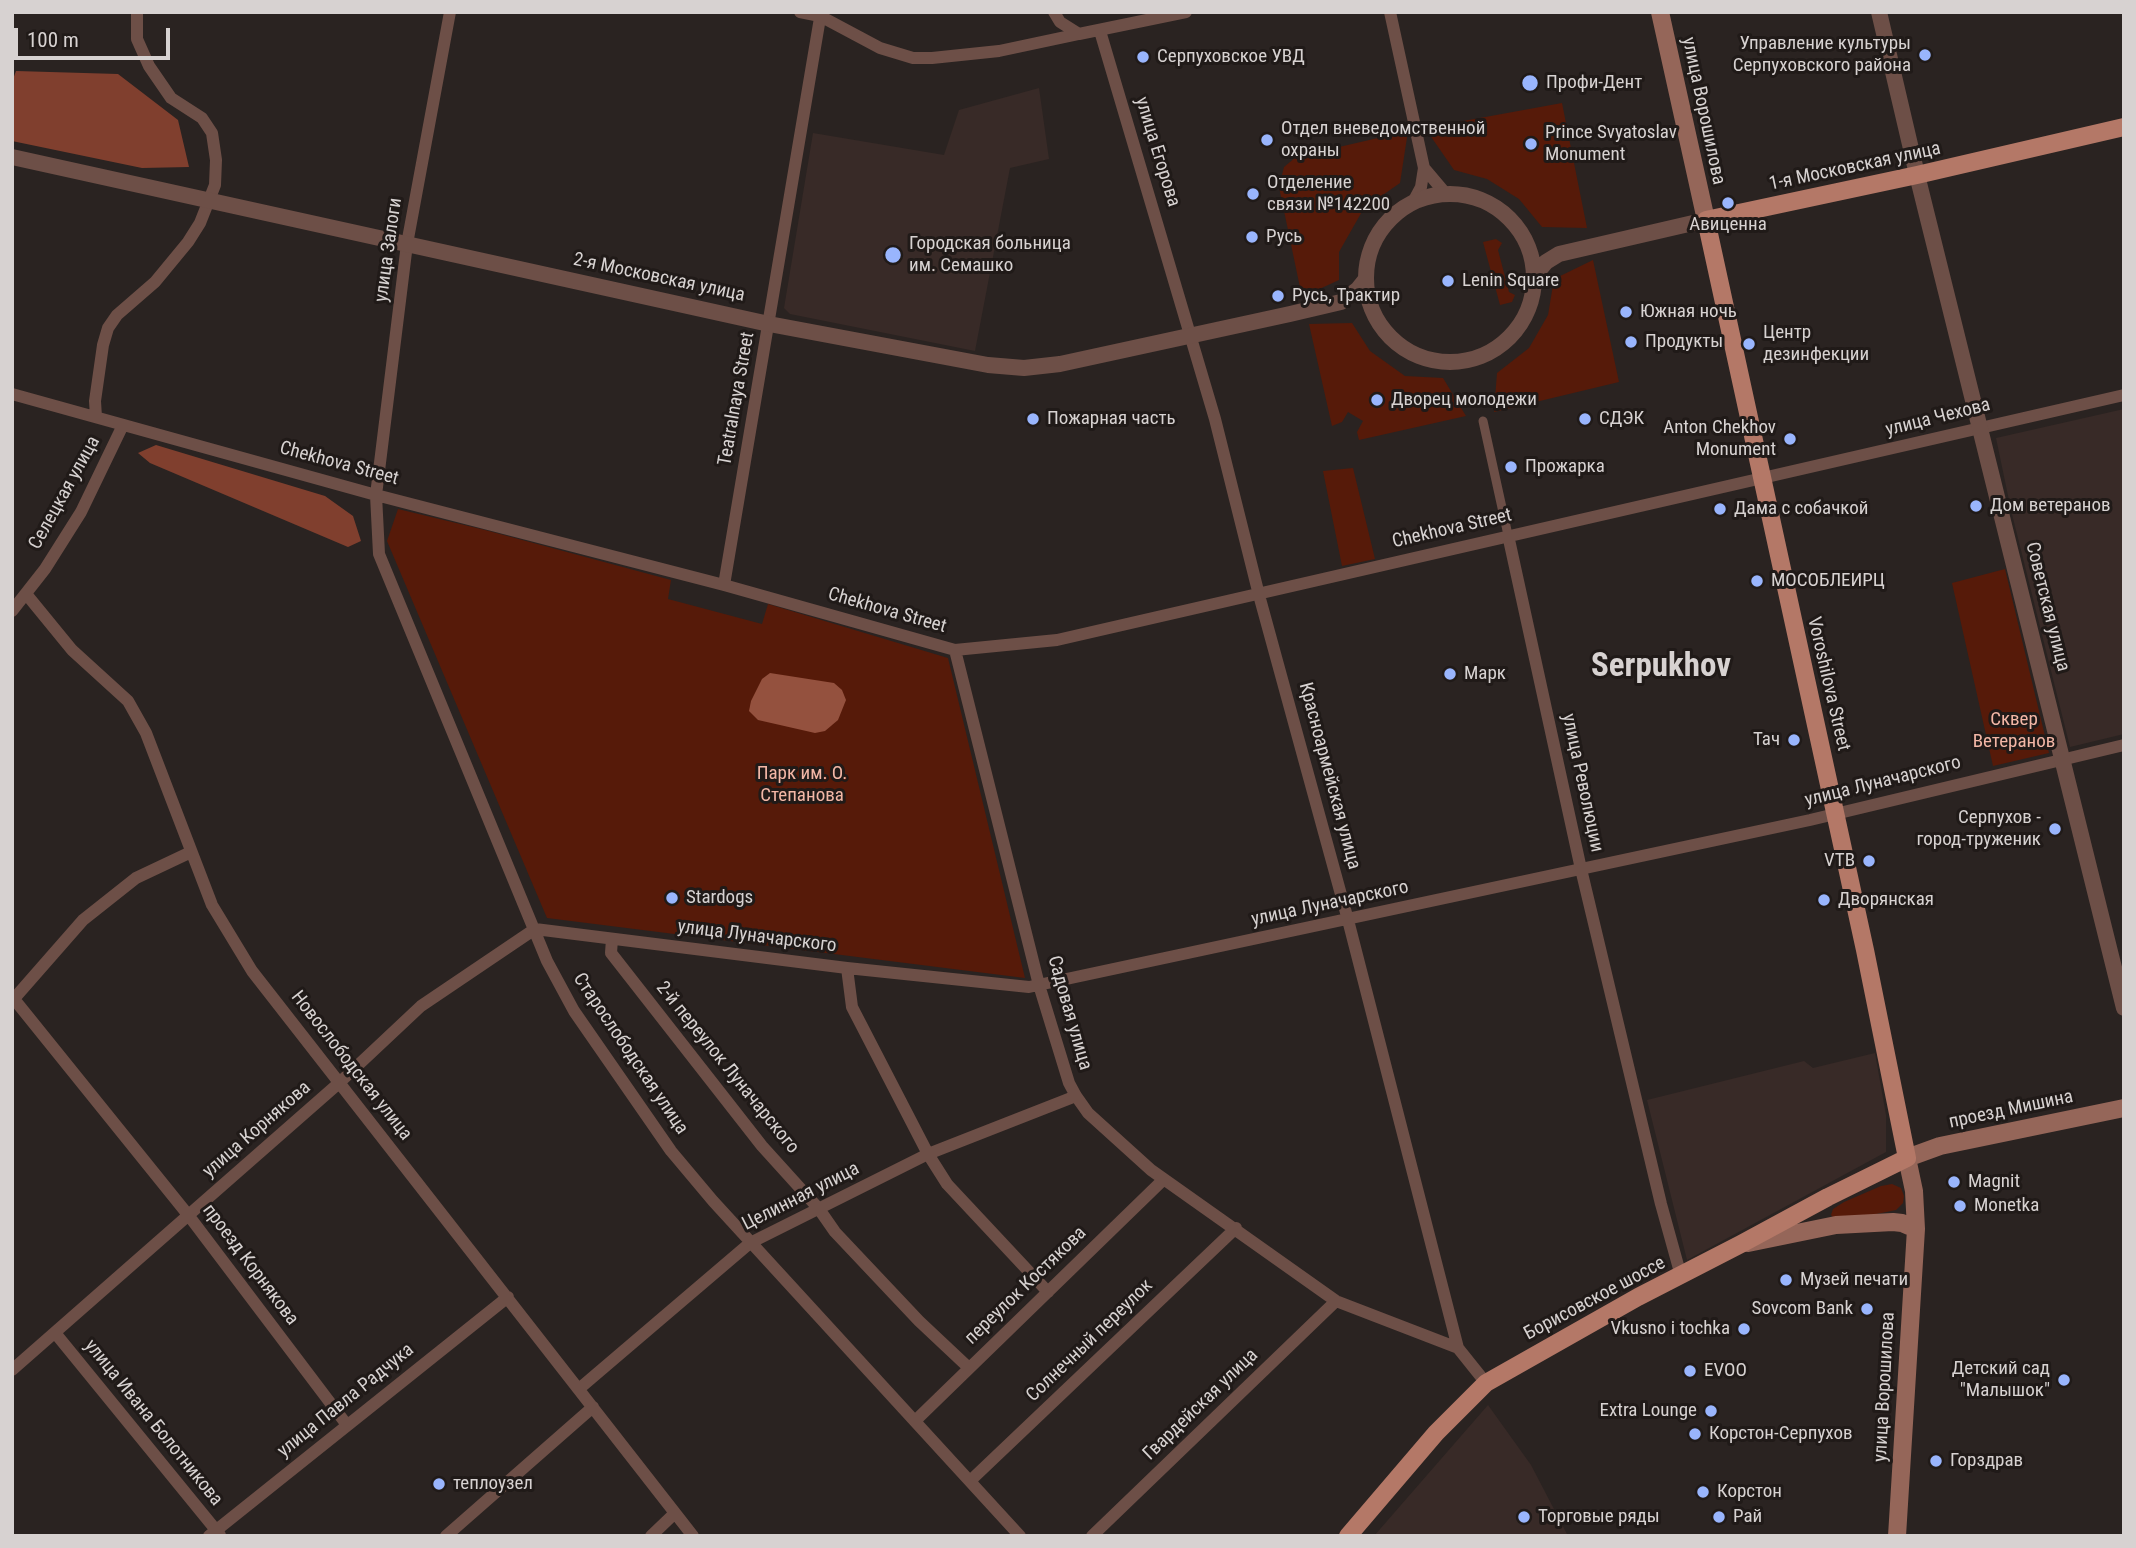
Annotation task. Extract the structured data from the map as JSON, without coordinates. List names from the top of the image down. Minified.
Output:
{"streets":{"main road":["улица Ворошилова","1-я Московская улица","Voroshilova Street","проезд Мишина","Борисовское шоссе"],"street":["улица Егорова","улица Залоги","2-я Московская улица","Teatralnaya Street","улица Чехова","Chekhova Street","Селецкая улица","Советская улица","Красноармейская улица","улица Луначарского","улица Революции","Садовая улица","Старослободская улица","Новослободская улица","2-й переулок Луначарского","улица Корнякова","Целинная улица","проезд Корнякова","переулок Костякова","Солнечный переулок","улица Павла Радчука","Гвардейская улица","улица Ивана Болотникова"]},"crossings":[["улица Ворошилова","1-я Московская улица"],["улица Ворошилова","Voroshilova Street"],["улица Ворошилова","проезд Мишина"],["улица Ворошилова","Борисовское шоссе"],["улица Егорова","2-я Московская улица"],["улица Егорова","Красноармейская улица"],["1-я Московская улица","Советская улица"],["1-я Московская улица","Voroshilova Street"],["улица Залоги","2-я Московская улица"],["улица Залоги","Chekhova Street"],["улица Залоги","Старослободская улица"],["2-я Московская улица","Teatralnaya Street"],["2-я Московская улица","Селецкая улица"],["2-я Московская улица","Красноармейская улица"],["Teatralnaya Street","Chekhova Street"],["улица Чехова","Chekhova Street"],["улица Чехова","Советская улица"],["улица Чехова","Voroshilova Street"],["Chekhova Street","Селецкая улица"],["Chekhova Street","Voroshilova Street"],["Chekhova Street","Красноармейская улица"],["Chekhova Street","улица Революции"],["Chekhova Street","Садовая улица"],["Chekhova Street","Старослободская улица"],["Селецкая улица","Новослободская улица"],["Советская улица","улица Луначарского"],["Voroshilova Street","улица Луначарского"],["Voroshilova Street","проезд Мишина"],["Voroshilova Street","Борисовское шоссе"],["Красноармейская улица","улица Луначарского"],["Красноармейская улица","Садовая улица"],["улица Луначарского","улица Революции"],["улица Луначарского","Садовая улица"],["улица Луначарского","Старослободская улица"],["улица Луначарского","2-й переулок Луначарского"],["улица Луначарского","улица Корнякова"],["улица Революции","Борисовское шоссе"],["Садовая улица","Целинная улица"],["Садовая улица","переулок Костякова"],["Садовая улица","Солнечный переулок"],["Садовая улица","Гвардейская улица"],["Старослободская улица","улица Корнякова"],["Старослободская улица","Целинная улица"],["Старослободская улица","переулок Костякова"],["Старослободская улица","Солнечный переулок"],["Новослободская улица","улица Корнякова"],["Новослободская улица","Целинная улица"],["Новослободская улица","улица Павла Радчука"],["2-й переулок Луначарского","Целинная улица"],["2-й переулок Луначарского","переулок Костякова"],["проезд Мишина","Борисовское шоссе"],["улица Корнякова","проезд Корнякова"],["улица Корнякова","улица Ивана Болотникова"],["проезд Корнякова","улица Павла Радчука"],["улица Павла Радчука","улица Ивана Болотникова"]],"districts":["Serpukhov"],"parks":["Сквер Ветеранов","Парк им. О. Степанова"],"places":["Управление культуры Серпуховского района","Серпуховское УВД","Профи-Дент","Отдел вневедомственной охраны","Prince Svyatoslav Monument","Отделение связи №142200","Авиценна","Русь","Городская больница им. Семашко","Lenin Square","Русь, Трактир","Южная ночь","Продукты","Центр дезинфекции","Дворец молодежи","Пожарная часть","СДЭК","Anton Chekhov Monument","Прожарка","Дом ветеранов","Дама с собачкой","МОСОБЛЕИРЦ","Марк","Тач","Серпухов - город-труженик","VTB","Stardogs","Дворянская","Magnit","Monetka","Музей печати","Sovcom Bank","Vkusno i tochka","EVOO","Детский сад \"Малышок\"","Extra Lounge","Корстон-Серпухов","Горздрав","теплоузел","Корстон","Торговые ряды","Рай"],"scale_bar":"100 m"}
